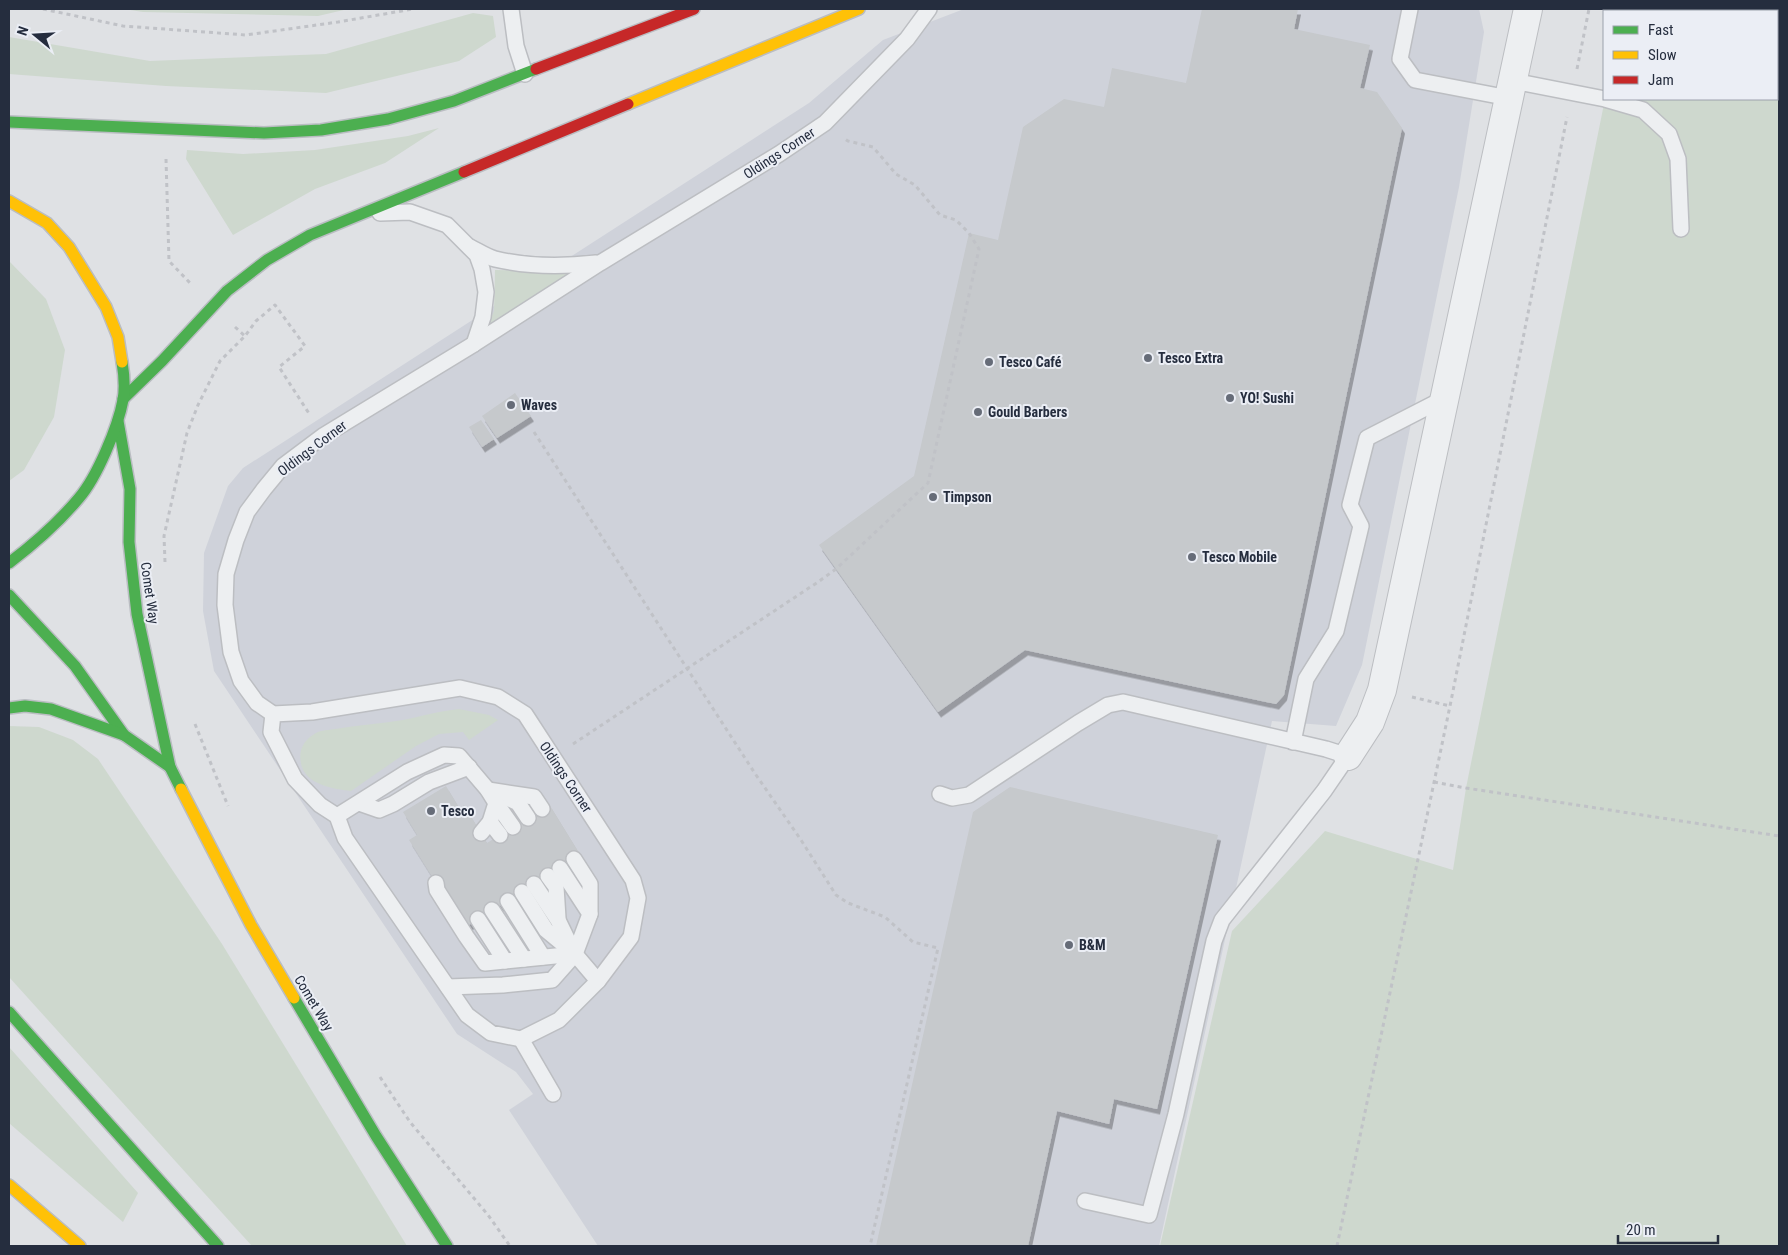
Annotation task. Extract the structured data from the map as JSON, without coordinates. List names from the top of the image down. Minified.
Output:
{"streets":{"main road":["Comet Way"],"lane":["Oldings Corner"]},"places":["Tesco Extra","Tesco Café","YO! Sushi","Waves","Gould Barbers","Timpson","Tesco Mobile","Tesco","B&M"],"legend":["Fast","Slow","Jam"],"scale_bar":"20 m","north":"left"}
